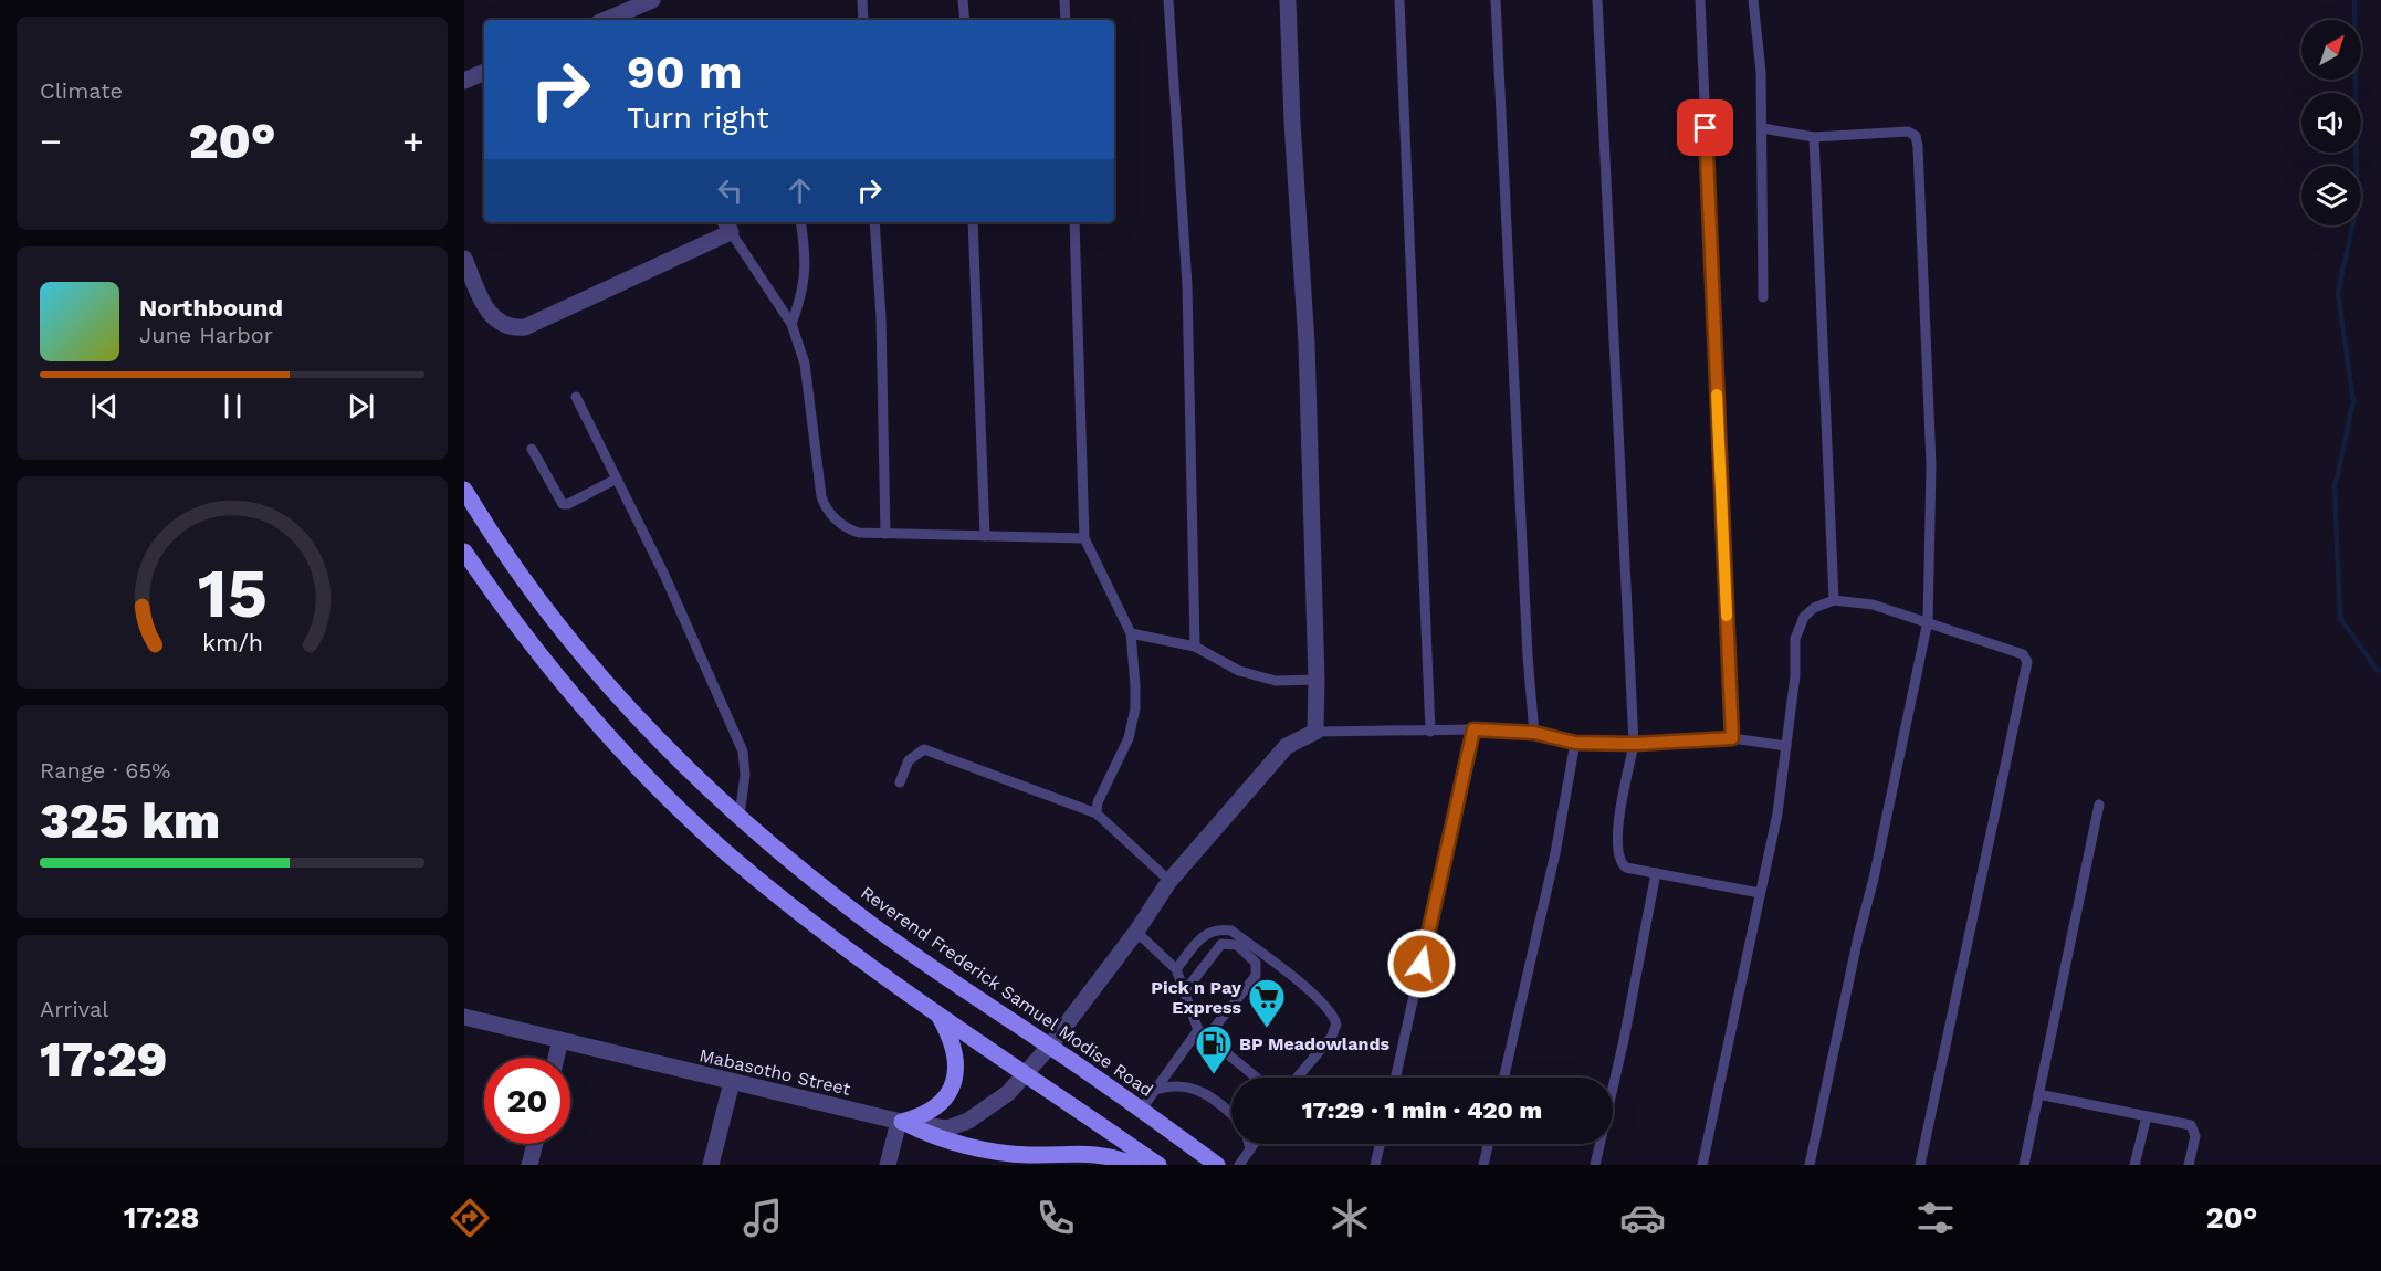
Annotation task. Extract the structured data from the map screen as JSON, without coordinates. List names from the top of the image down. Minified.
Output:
{"streets":{"main road":["Reverend Frederick Samuel Modise Road"],"street":["Mabasotho Street"]},"crossings":[["Reverend Frederick Samuel Modise Road","Mabasotho Street"]],"places":{"supermarket":["Pick n Pay Express"],"fuel station":["BP Meadowlands"]},"north":"top right","page":{"tile":["Climate",["Range · 65%","325 km"],["Arrival","17:29"]],"turn":["90 m","Turn right"],"heat":["−","20°","+"],"song":["Northbound","June Harbor"],"limit":"20","trip":"17:29 · 1 min · 420 m","tabs":["17:28","20°"],"gauge":["15","km/h"]}}
